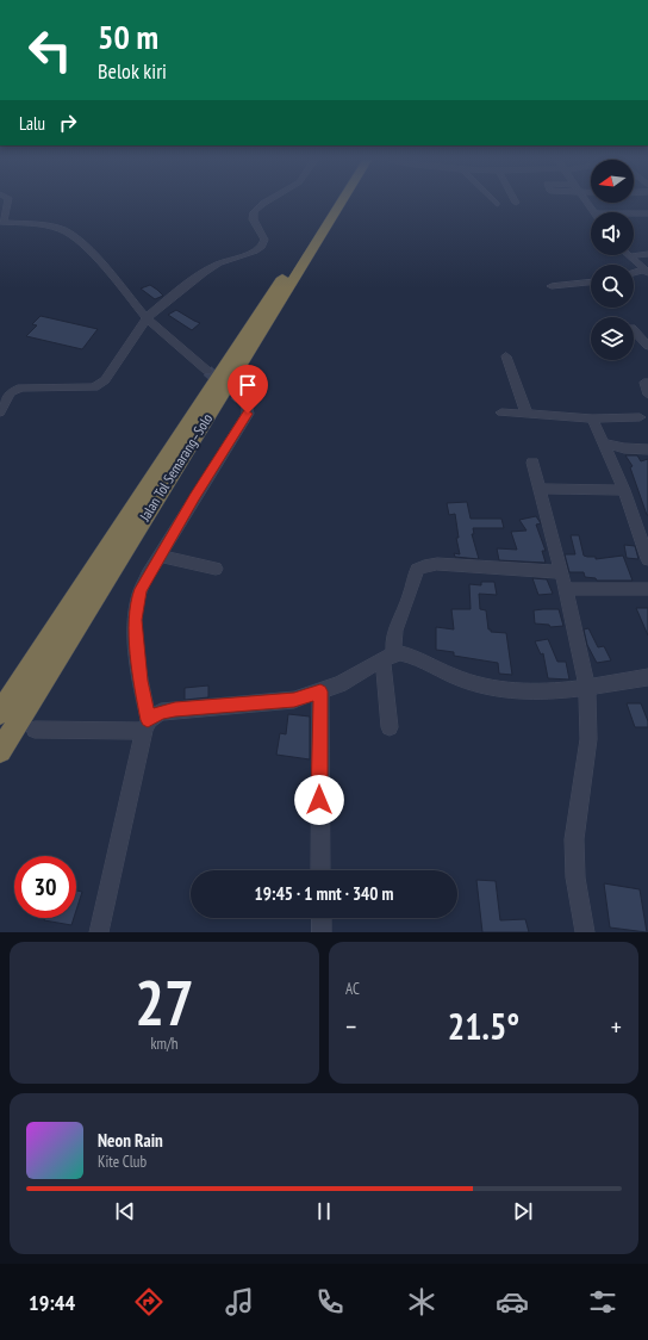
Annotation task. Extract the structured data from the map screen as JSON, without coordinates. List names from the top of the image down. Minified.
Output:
{"streets":{"highway":["Jalan Tol Semarang–Solo"]},"north":"left","page":{"turn":["50 m","Belok kiri"],"then":"Lalu","limit":"30","trip":"19:45 · 1 mnt · 340 m","tile":[["27","km/h"],"AC"],"heat":["−","21.5°","+"],"song":["Neon Rain","Kite Club"],"tabs":"19:44"}}
